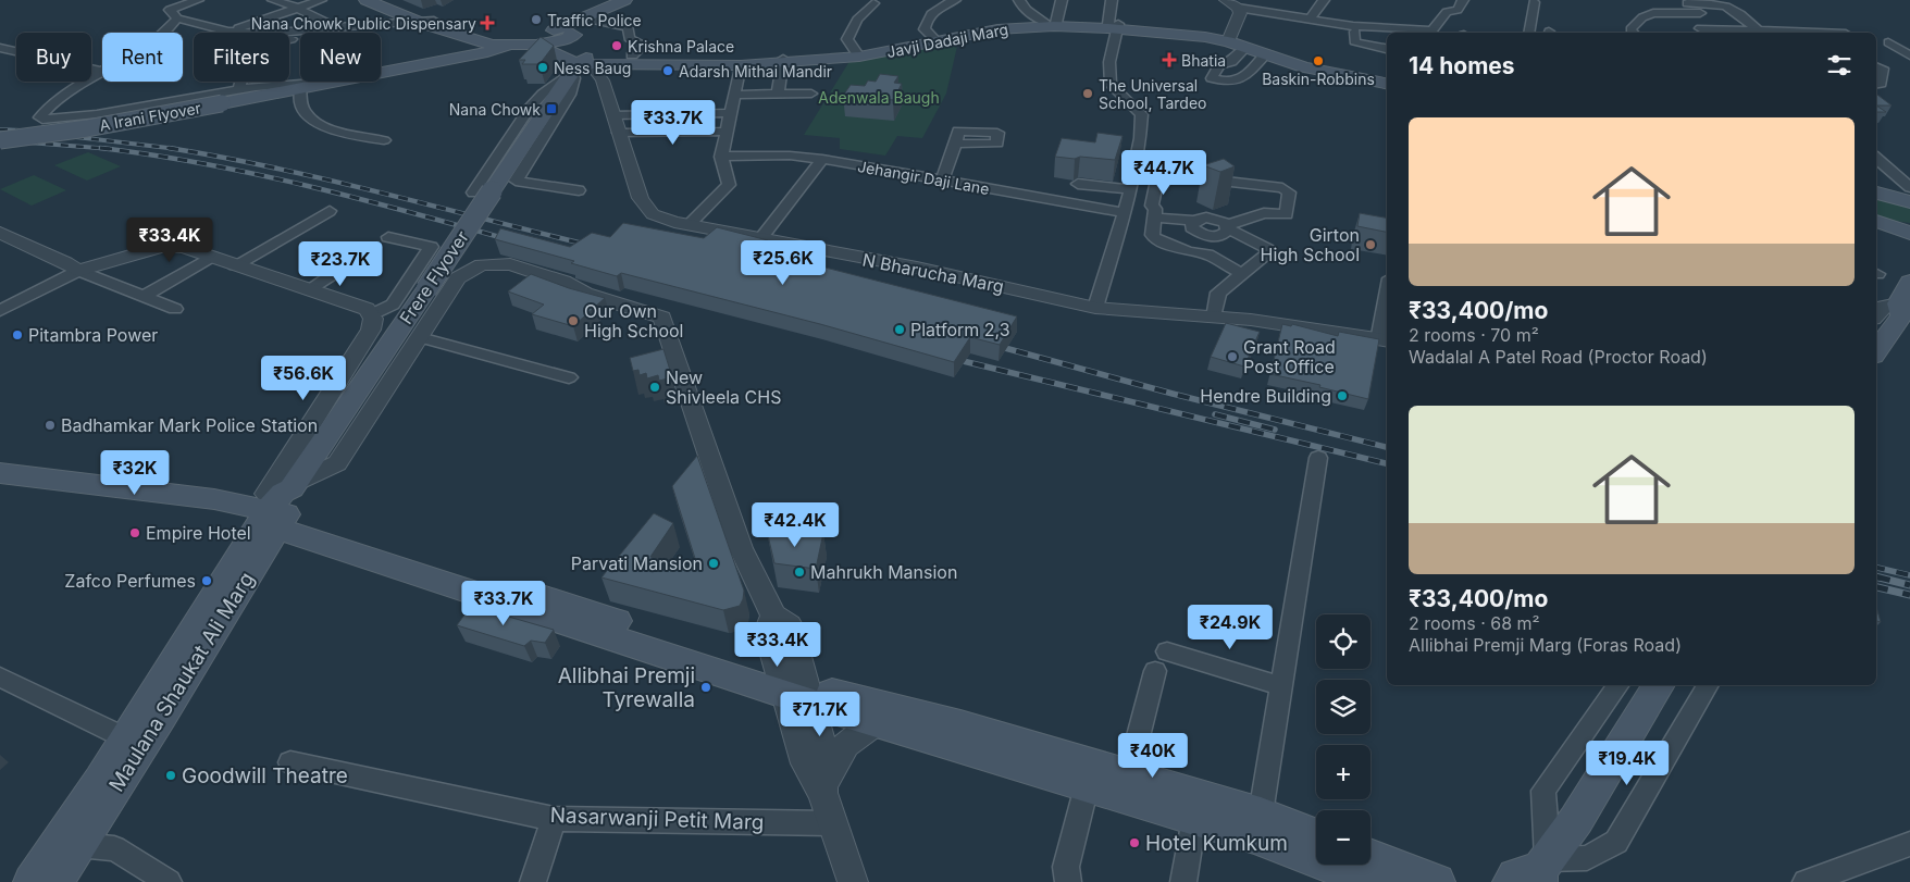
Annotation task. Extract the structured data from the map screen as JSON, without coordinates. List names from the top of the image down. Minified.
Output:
{"streets":{"main road":["Javji Dadaji Marg","A Irani Flyover","Frere Flyover","Maulana Shaukat Ali Marg"],"street":["Jehangir Daji Lane","N Bharucha Marg","Nasarwanji Petit Marg"]},"crossings":[["Javji Dadaji Marg","N Bharucha Marg"],["Javji Dadaji Marg","Frere Flyover"],["N Bharucha Marg","Frere Flyover"],["Frere Flyover","Maulana Shaukat Ali Marg"]],"parks":["Adenwala Baugh"],"places":{"other":["Traffic Police","Krishna Palace","Baskin-Robbins","Ness Baug","Adarsh Mithai Mandir","The Universal School, Tardeo","Girton High School","Our Own High School","Platform 2,3","Pitambra Power","Grant Road Post Office","New Shivleela CHS","Hendre Building","Badhamkar Mark Police Station","Empire Hotel","Parvati Mansion","Mahrukh Mansion","Zafco Perfumes","Allibhai Premji Tyrewalla","Goodwill Theatre","Hotel Kumkum"],"health":["Nana Chowk Public Dispensary","Bhatia"],"transit":["Nana Chowk"]},"page":{"chip":["Buy","Rent","Filters","New"],"heading":"14 homes","list":[{"name":"₹33,400/mo","note":"2 rooms · 70 m² · Wadalal A Patel Road (Proctor Road)"},{"name":"₹33,400/mo","note":"2 rooms · 68 m² · Allibhai Premji Marg (Foras Road)"}],"price":["₹33.7K","₹44.7K","₹33.4K","₹25.6K","₹23.7K","₹56.6K","₹32K","₹42.4K","₹33.7K","₹24.9K","₹33.4K","₹71.7K","₹40K","₹19.4K"],"map_buttons":["+","−"]}}
